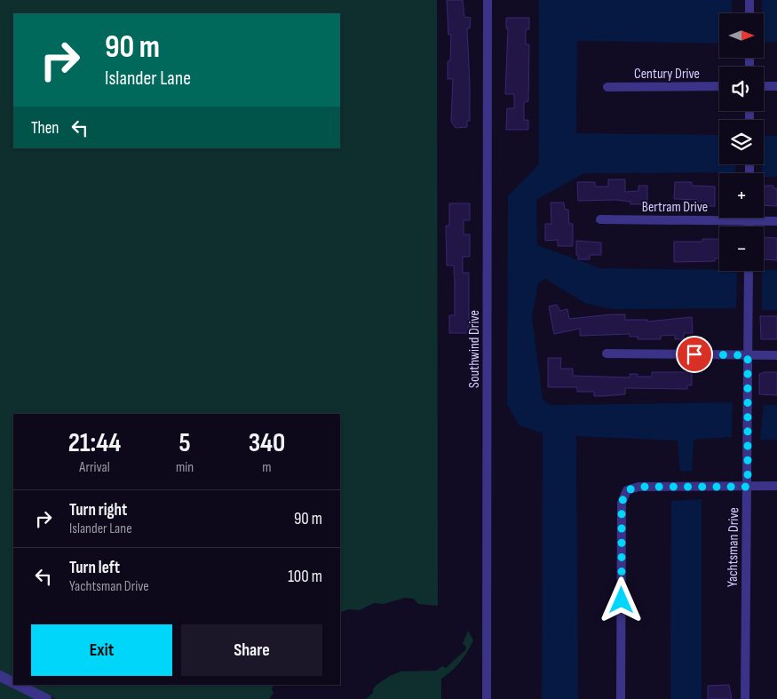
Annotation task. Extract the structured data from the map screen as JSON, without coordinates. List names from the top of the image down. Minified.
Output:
{"streets":{"street":["Century Drive","Bertram Drive","Southwind Drive","Yachtsman Drive"]},"north":"right","page":{"map_buttons":["+","−"],"turn":["90 m","Islander Lane"],"then":"Then","eta":["21:44","Arrival","5","min","340","m"],"list":[{"name":"Turn right","note":"Islander Lane","value":"90 m"},{"name":"Turn left","note":"Yachtsman Drive","value":"100 m"}],"buttons":["Exit","Share"]}}
